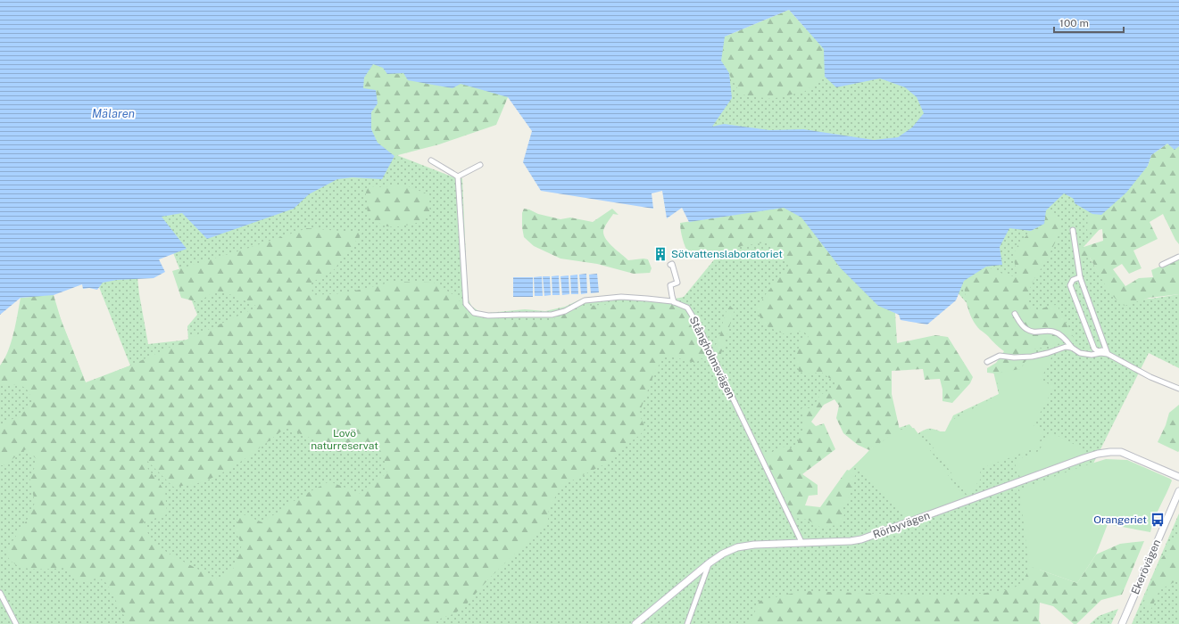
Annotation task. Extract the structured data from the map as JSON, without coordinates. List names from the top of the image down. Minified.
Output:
{"streets":{"street":["Stångholmsvägen","Rörbyvägen","Ekerövägen"]},"crossings":[["Stångholmsvägen","Rörbyvägen"]],"water":["Mälaren"],"parks":["Lovö naturreservat"],"places":{"building":["Sötvattenslaboratoriet"],"bus stop":["Orangeriet"]},"scale_bar":"100 m"}
